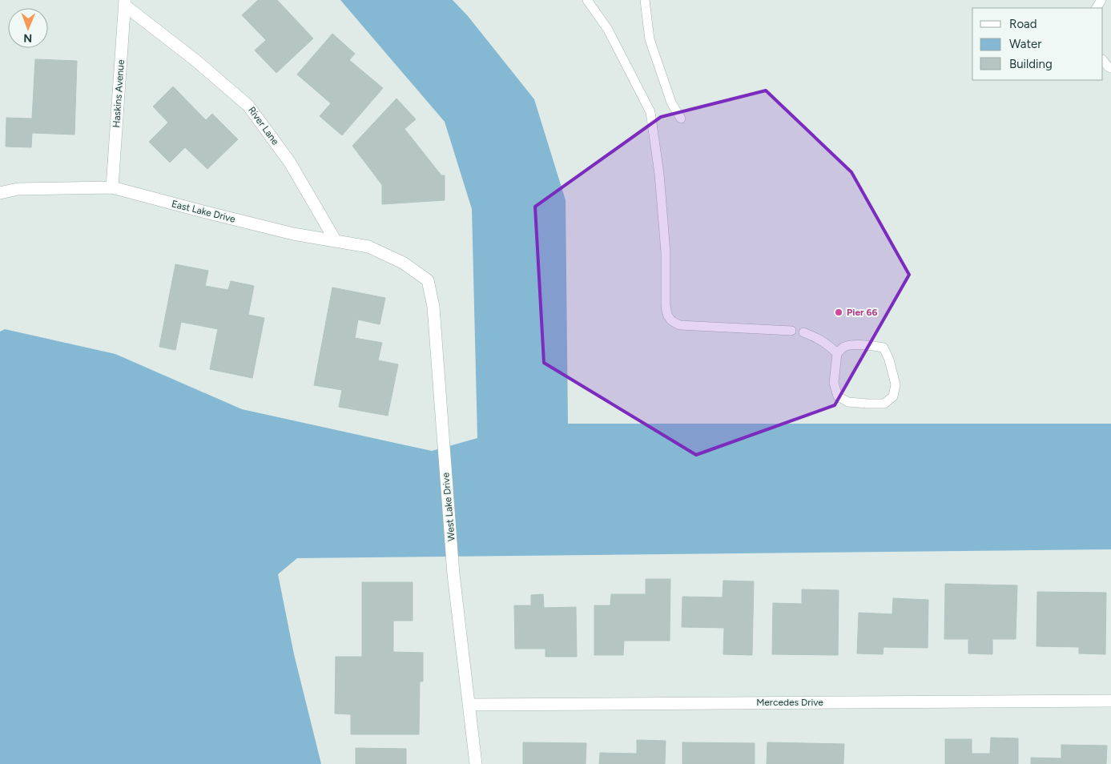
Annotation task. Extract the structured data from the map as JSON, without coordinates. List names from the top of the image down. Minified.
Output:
{"streets":{"street":["Haskins Avenue","River Lane","East Lake Drive","West Lake Drive","Mercedes Drive"]},"crossings":[["Haskins Avenue","River Lane"],["Haskins Avenue","East Lake Drive"],["River Lane","East Lake Drive"],["East Lake Drive","West Lake Drive"],["West Lake Drive","Mercedes Drive"]],"places":["Pier 66"],"legend":["Road","Water","Building"],"north":"bottom"}
